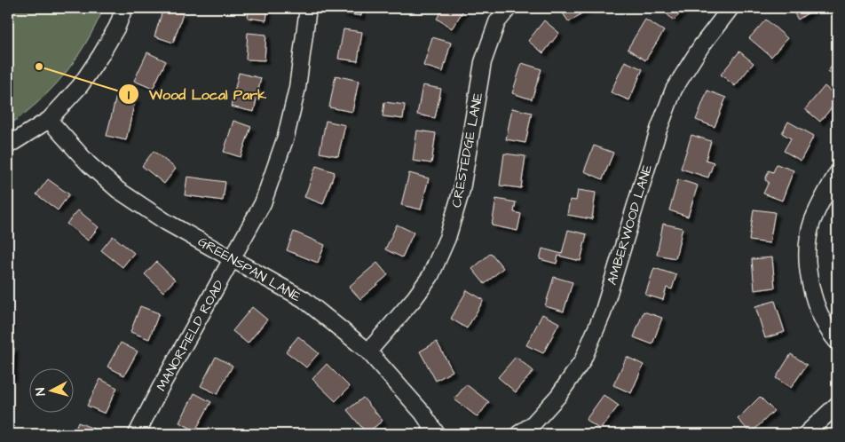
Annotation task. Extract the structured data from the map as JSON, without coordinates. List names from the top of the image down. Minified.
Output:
{"streets":{"street":["CRESTEDGE LANE","AMBERWOOD LANE","GREENSPAN LANE","MANORFIELD ROAD"]},"crossings":[["CRESTEDGE LANE","GREENSPAN LANE"],["GREENSPAN LANE","MANORFIELD ROAD"]],"places":["Wood Local Park"],"north":"left"}
